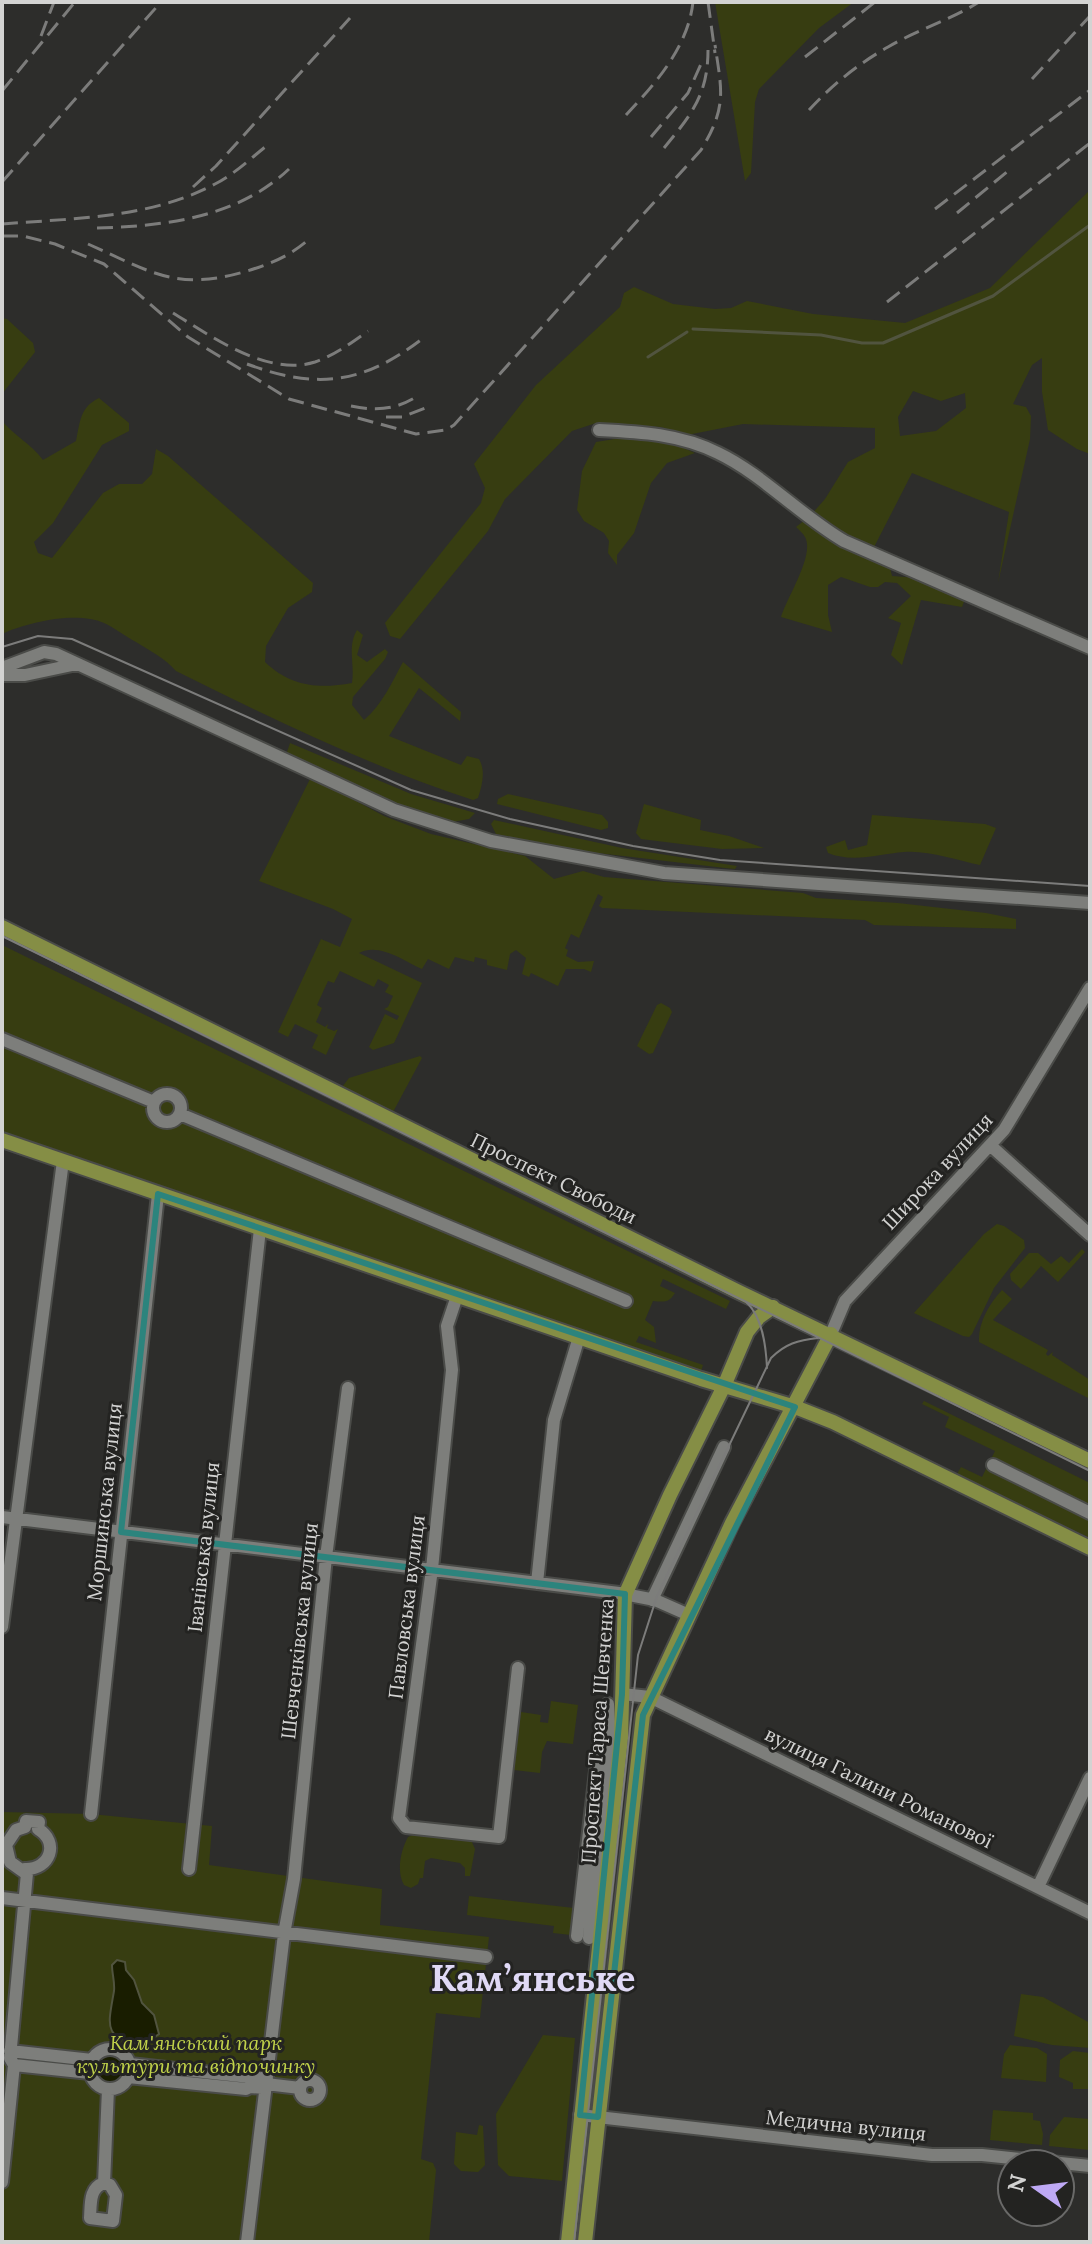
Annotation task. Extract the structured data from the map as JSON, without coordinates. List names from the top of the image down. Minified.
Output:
{"streets":{"main road":["Проспект Свободи","Проспект Тараса Шевченка"],"street":["Широка вулиця","Моршинська вулиця","Іванівська вулиця","Павловська вулиця","Шевченківська вулиця","вулиця Галини Романової","Медична вулиця"]},"crossings":[["Широка вулиця","Проспект Свободи"],["Широка вулиця","Проспект Тараса Шевченка"],["Проспект Свободи","Проспект Тараса Шевченка"],["Проспект Тараса Шевченка","вулиця Галини Романової"],["Проспект Тараса Шевченка","Медична вулиця"]],"districts":["Кам’янське"],"parks":["Кам'янський парк культури та відпочинку"],"north":"left"}
